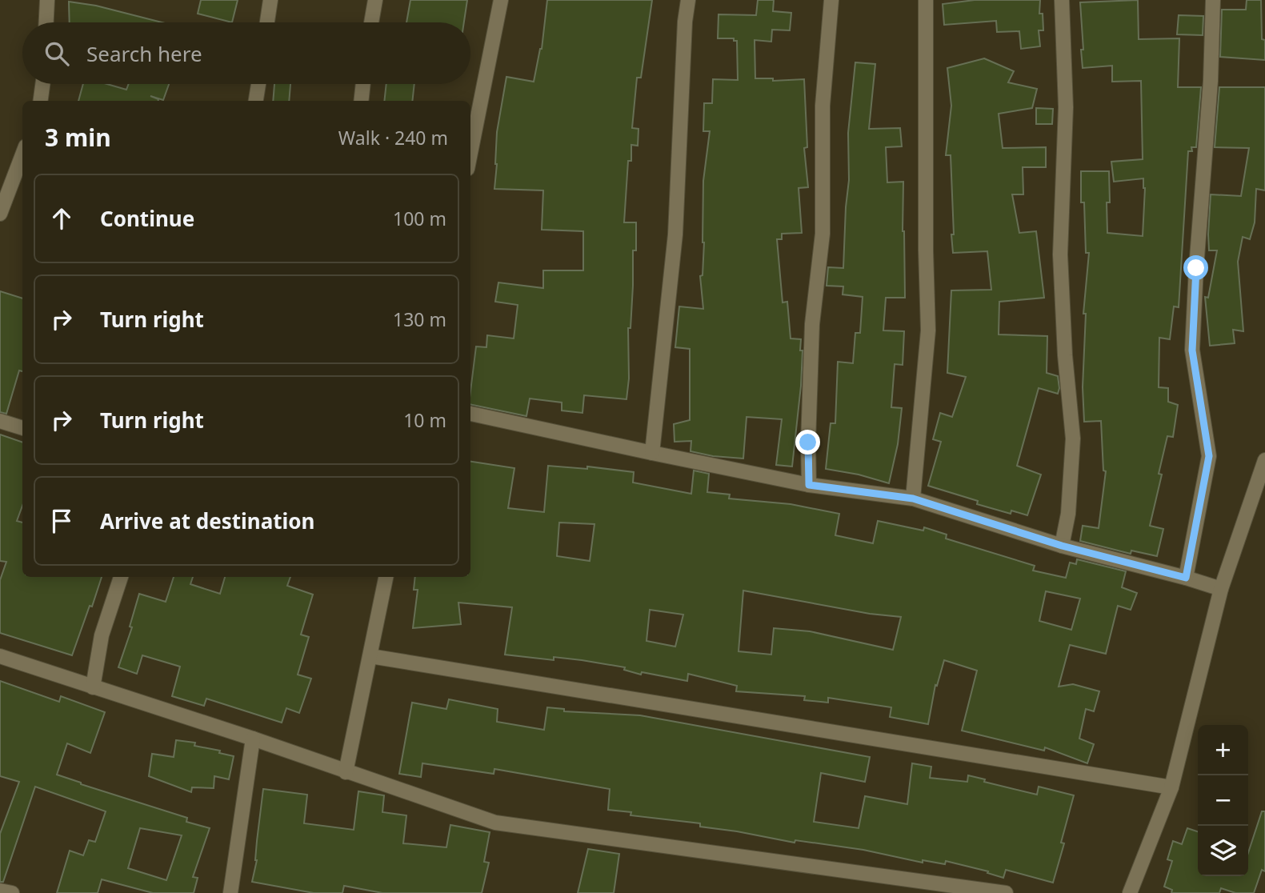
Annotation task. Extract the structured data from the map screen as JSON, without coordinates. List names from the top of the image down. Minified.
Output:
{"page":{"search":"Search here","heading":["3 min","Walk · 240 m"],"list":[["Continue","100 m"],["Turn right","130 m"],["Turn right","10 m"],"Arrive at destination"],"map_buttons":["+","−"]}}
